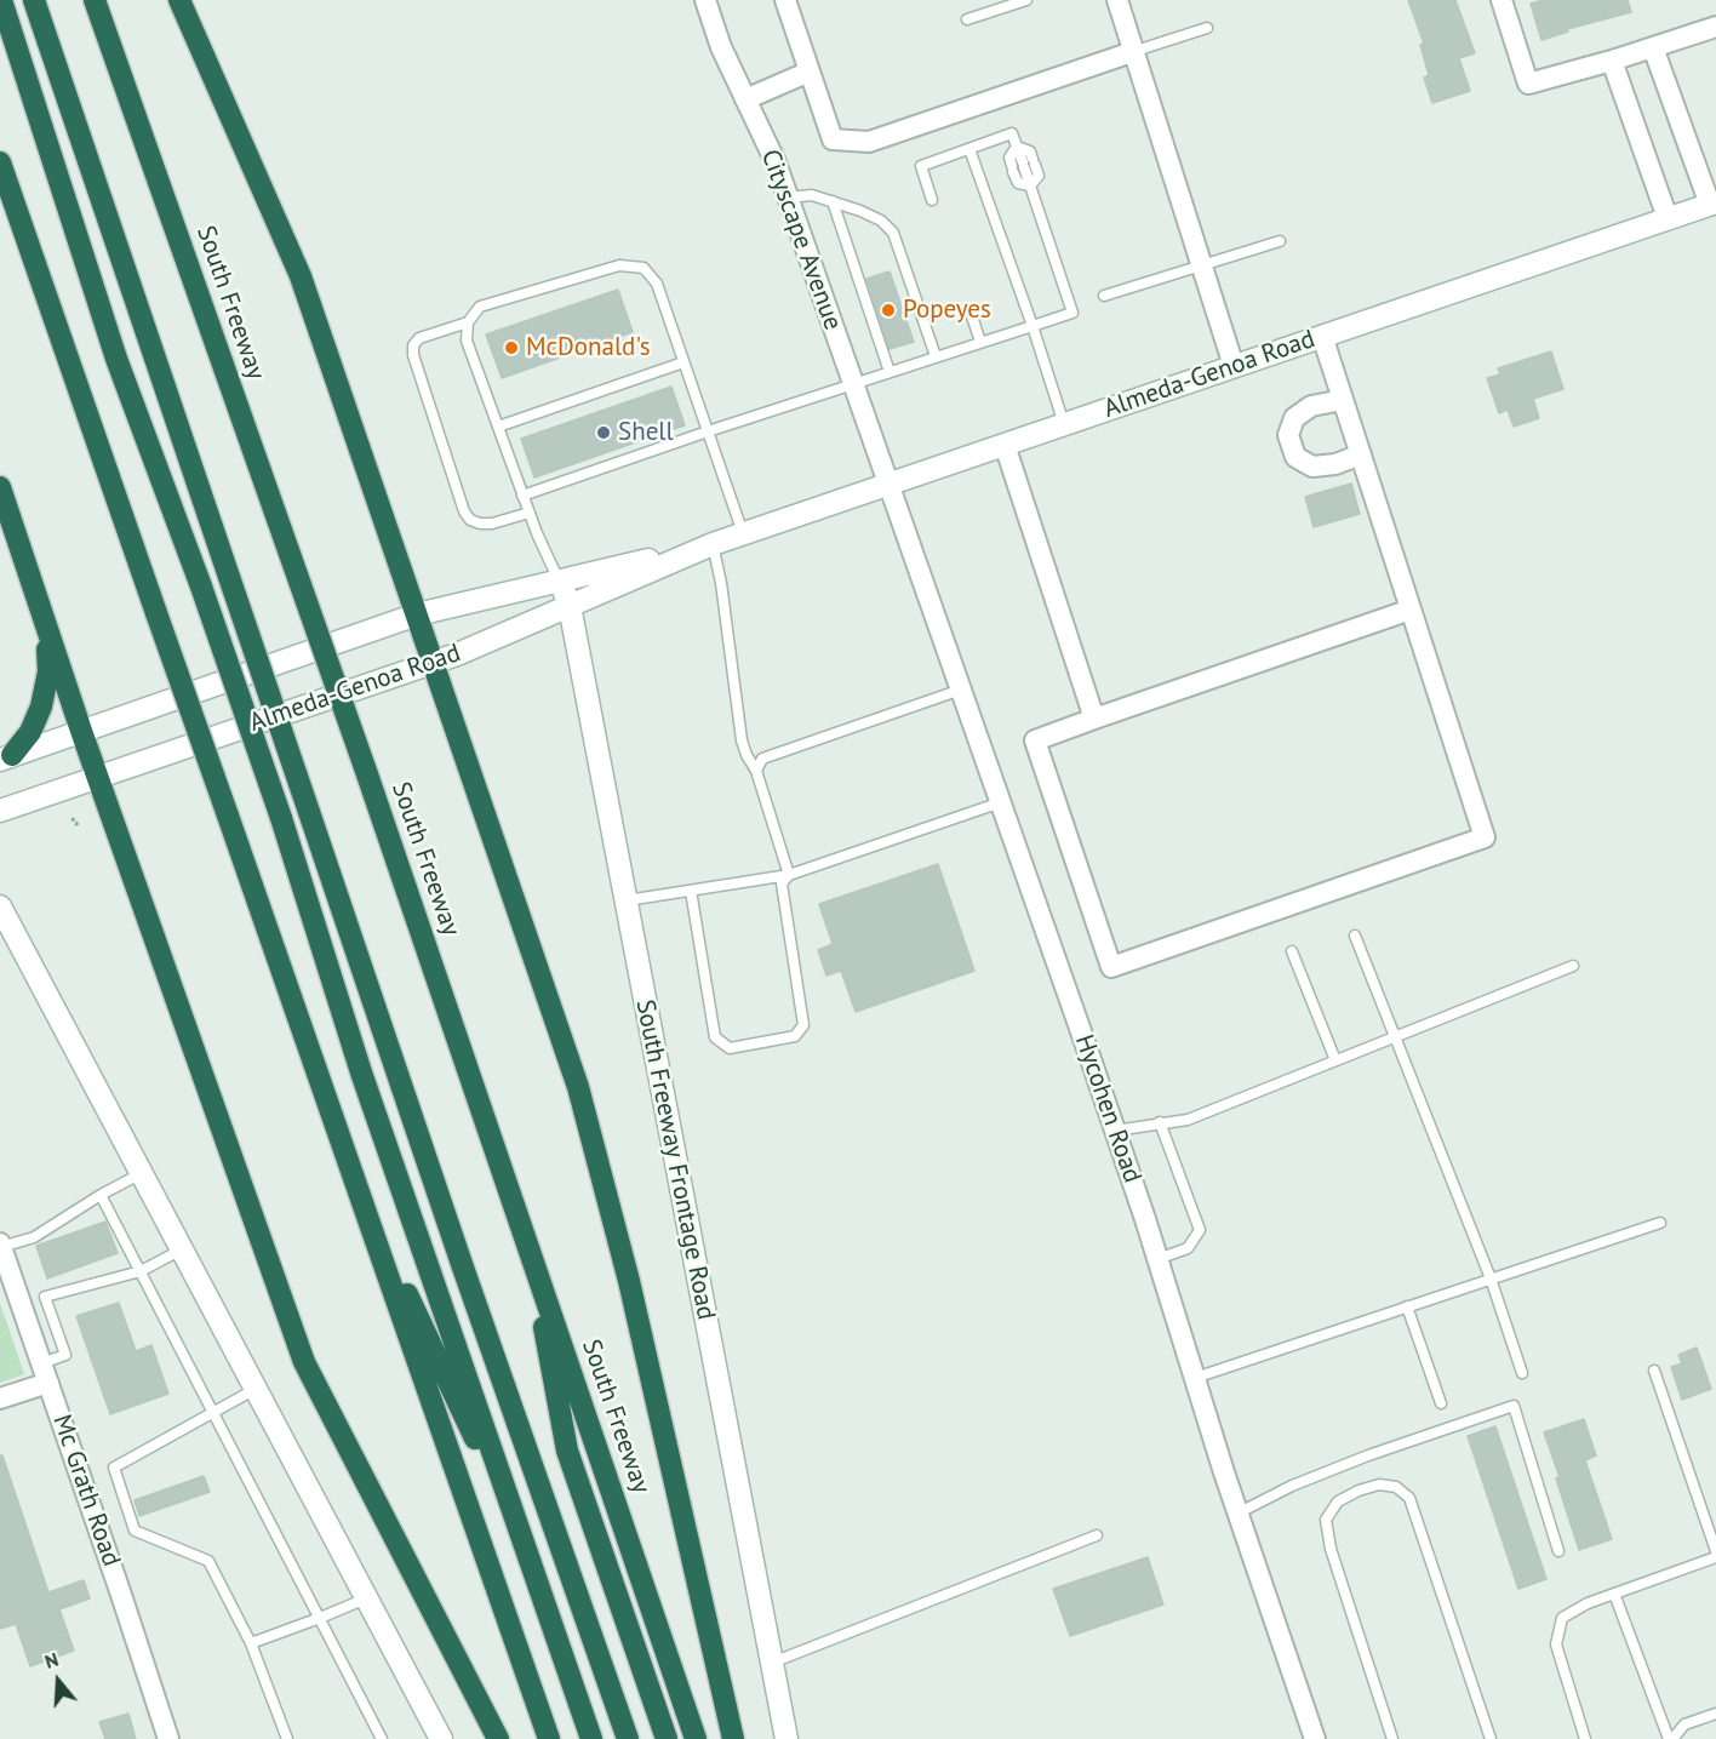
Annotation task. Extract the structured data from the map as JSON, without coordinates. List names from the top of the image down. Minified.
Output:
{"streets":{"highway":["South Freeway"],"main road":["Almeda-Genoa Road","South Freeway Frontage Road"],"street":["Cityscape Avenue","Hycohen Road","Mc Grath Road"]},"crossings":[["Cityscape Avenue","Almeda-Genoa Road"],["Cityscape Avenue","Hycohen Road"],["Almeda-Genoa Road","Hycohen Road"],["Almeda-Genoa Road","South Freeway Frontage Road"]],"places":["Popeyes","McDonald's","Shell"],"north":"top"}
